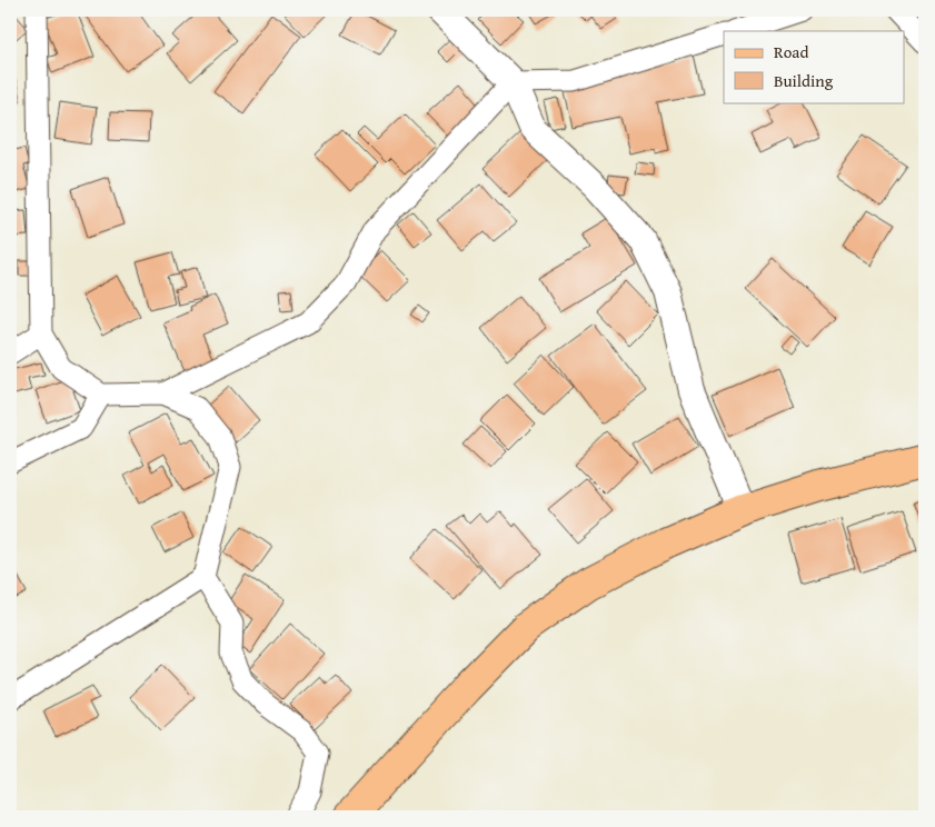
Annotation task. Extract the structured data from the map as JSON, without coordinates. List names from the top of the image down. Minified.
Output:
{"legend":["Road","Building"]}
